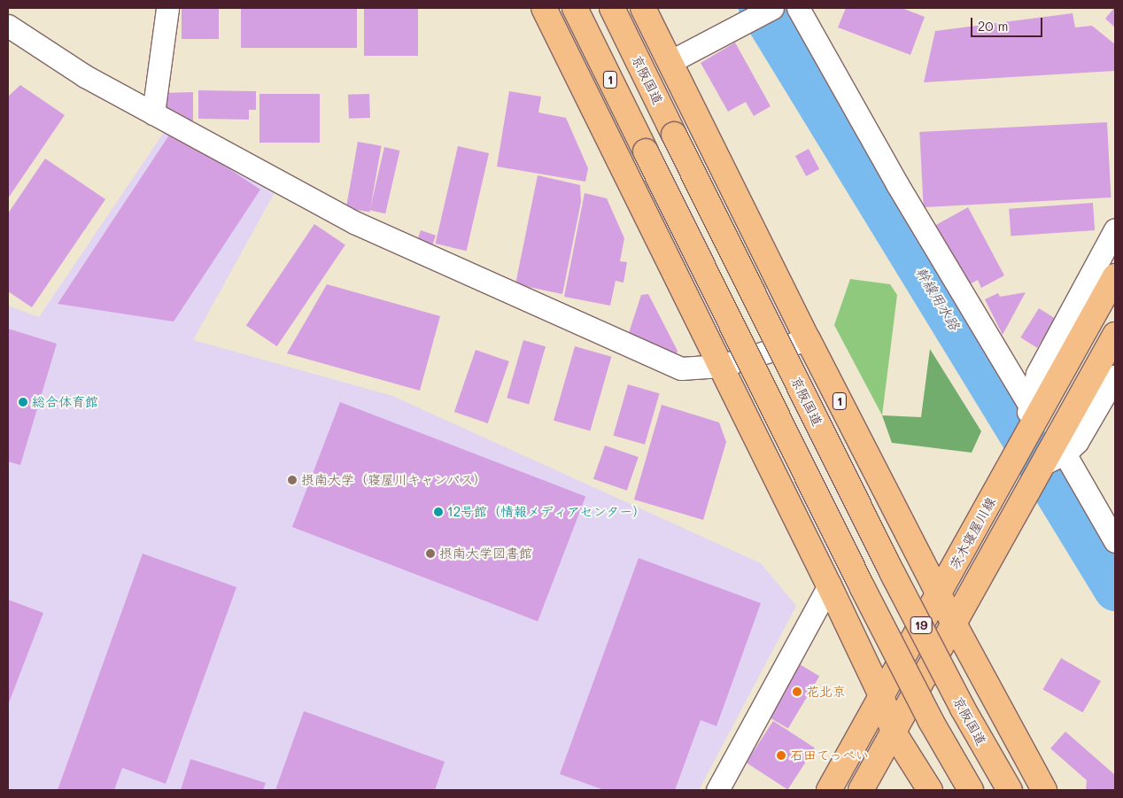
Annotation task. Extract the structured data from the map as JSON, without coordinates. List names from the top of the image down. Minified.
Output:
{"streets":{"main road":["1","京阪国道","茨木寝屋川線","19"]},"crossings":[["1","茨木寝屋川線"],["1","19"]],"water":["幹線用水路"],"places":["総合体育館","摂南大学（寝屋川キャンパス）","12号館（情報メディアセンター）","摂南大学図書館","花北京","石田てっぺい"],"scale_bar":"20 m"}
